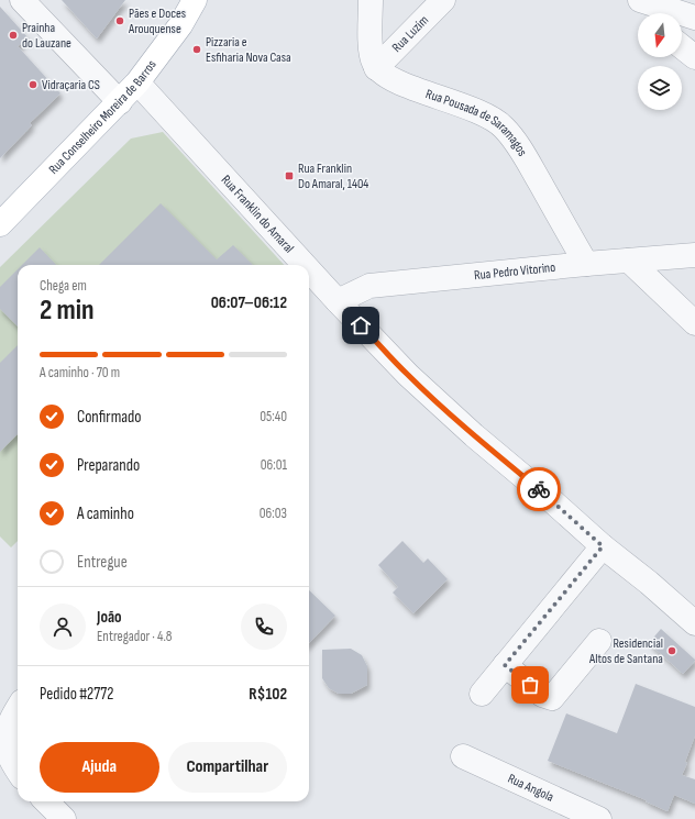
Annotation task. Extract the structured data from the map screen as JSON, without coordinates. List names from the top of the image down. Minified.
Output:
{"streets":{"main road":["Rua Conselheiro Moreira de Barros"],"street":["Rua Luzim","Rua Pousada de Saramagos","Rua Franklin do Amaral","Rua Pedro Vitorino","Rua Angola"]},"crossings":[["Rua Luzim","Rua Pousada de Saramagos"],["Rua Conselheiro Moreira de Barros","Rua Franklin do Amaral"],["Rua Pousada de Saramagos","Rua Pedro Vitorino"],["Rua Franklin do Amaral","Rua Pedro Vitorino"]],"places":{"other":["Pães e Doces Arouquense","Prainha do Lauzane","Pizzaria e Esfiharia Nova Casa","Vidraçaria CS","Residencial Altos de Santana"],"transit":["Rua Franklin Do Amaral, 1404"]},"north":"bottom","page":{"heading":["2 min","Chega em","06:07–06:12"],"panel":["João","Entregador · 4.8","Pedido #2772","R$102"],"bar":"A caminho · 70 m","list":[["Confirmado","05:40"],["Preparando","06:01"],["A caminho","06:03"],"Entregue"],"buttons":["Ajuda","Compartilhar"]}}
